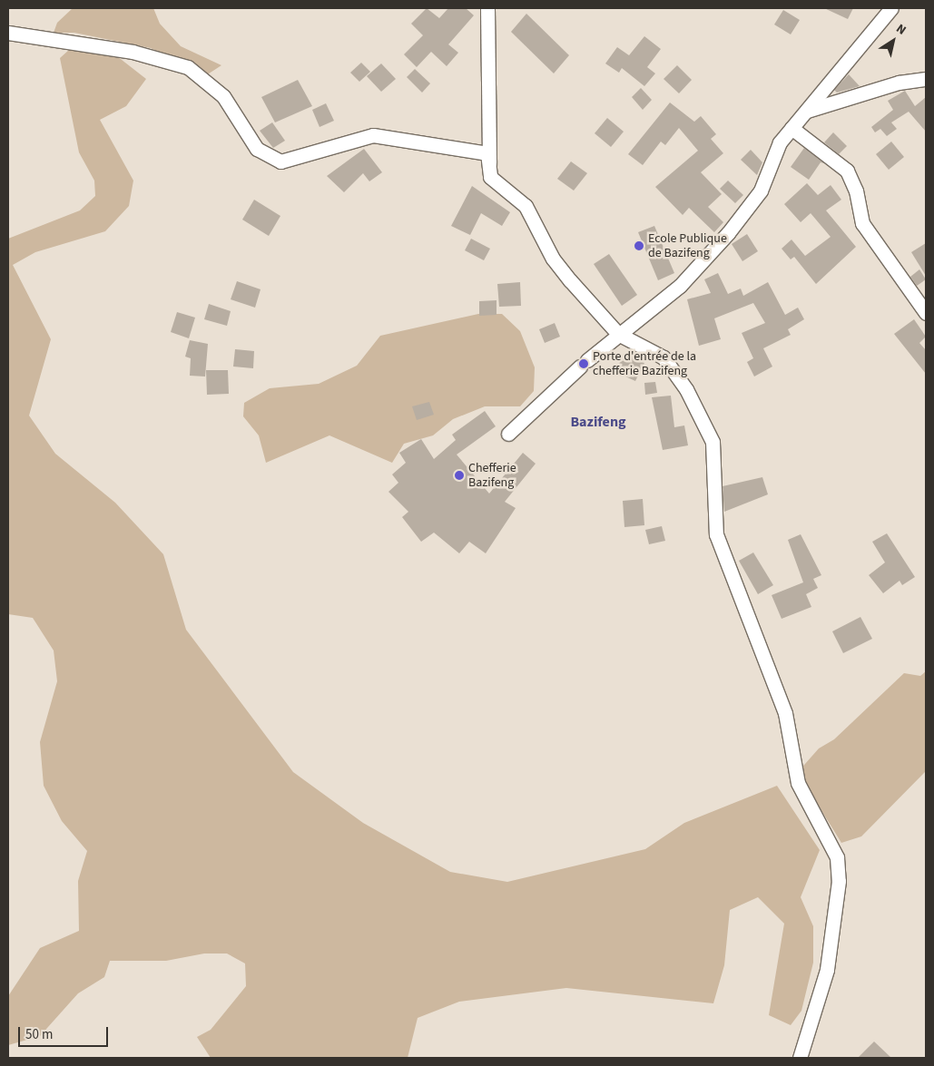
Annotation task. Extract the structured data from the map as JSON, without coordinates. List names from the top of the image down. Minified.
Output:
{"districts":["Bazifeng"],"places":["Ecole Publique de Bazifeng","Porte d'entrée de la chefferie Bazifeng","Chefferie Bazifeng"],"scale_bar":"50 m","north":"top right"}
